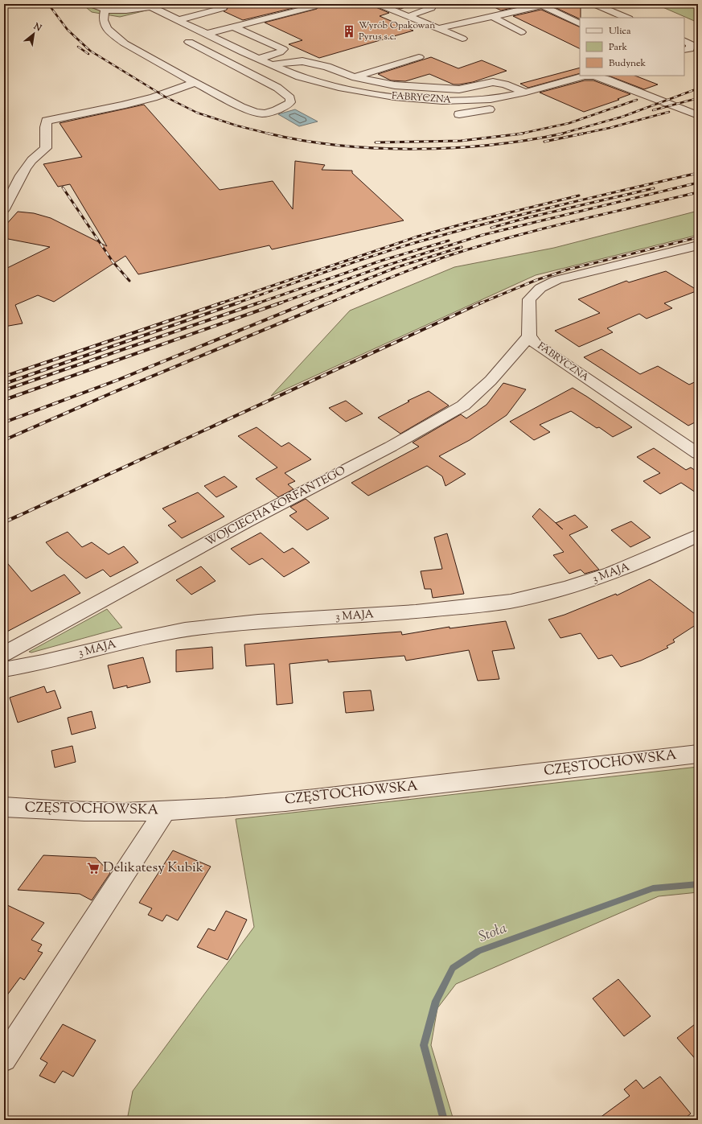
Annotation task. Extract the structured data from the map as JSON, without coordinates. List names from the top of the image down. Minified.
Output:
{"streets":{"street":["FABRYCZNA","WOJCIECHA KORFANTEGO","3 MAJA","CZĘSTOCHOWSKA"]},"crossings":[["FABRYCZNA","WOJCIECHA KORFANTEGO"]],"water":["Stoła"],"places":{"building":["Wyrób Opakowań Pyrus s.c."],"supermarket":["Delikatesy Kubik"]},"legend":["Ulica","Park","Budynek"],"north":"top right"}
